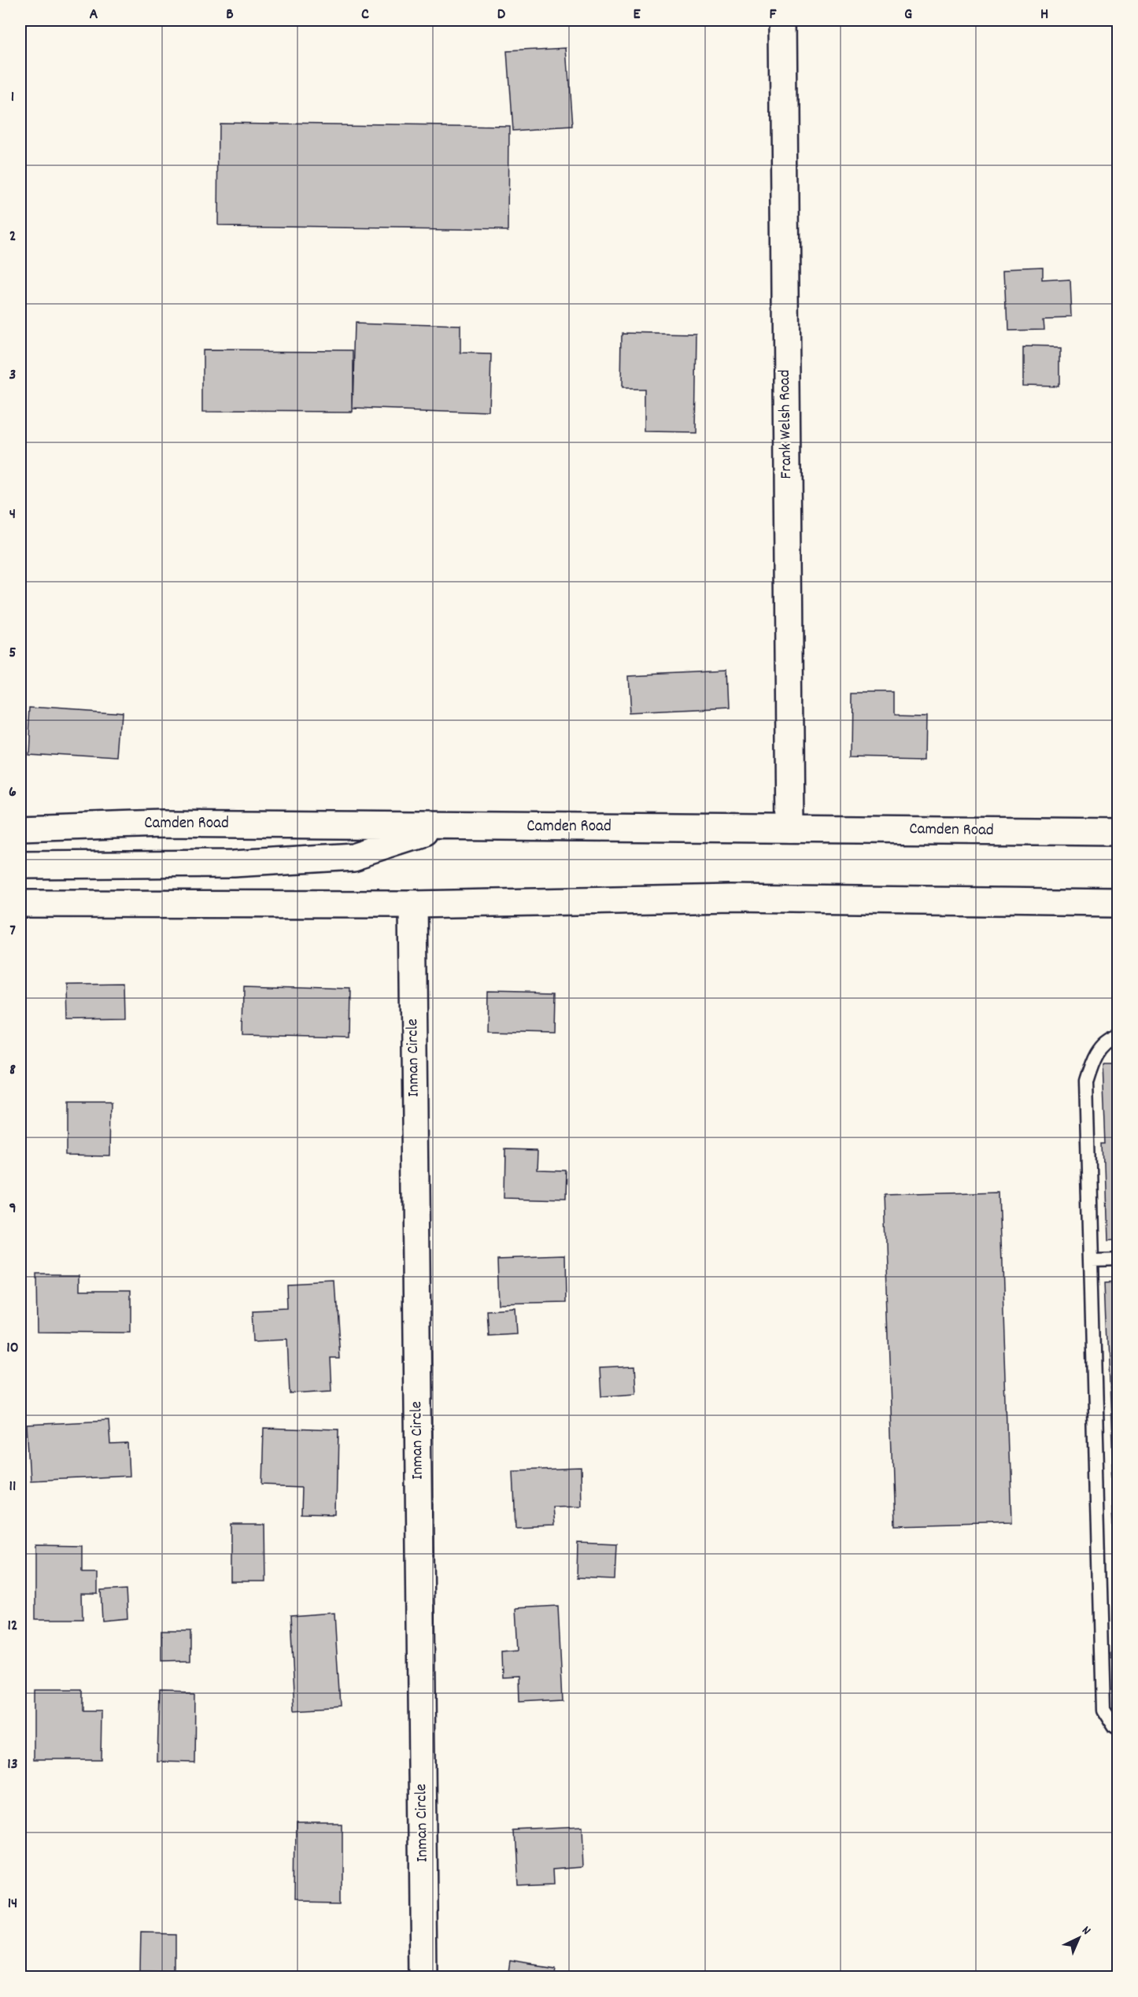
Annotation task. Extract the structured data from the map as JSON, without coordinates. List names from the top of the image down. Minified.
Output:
{"streets":{"main road":["Frank Welsh Road","Camden Road","Inman Circle"]},"crossings":[["Frank Welsh Road","Camden Road"]],"north":"top right","grid":{"columns":["A","B","C","D","E","F","G","H"],"rows":["1","2","3","4","5","6","7","8","9","10","11","12","13","14"]}}
